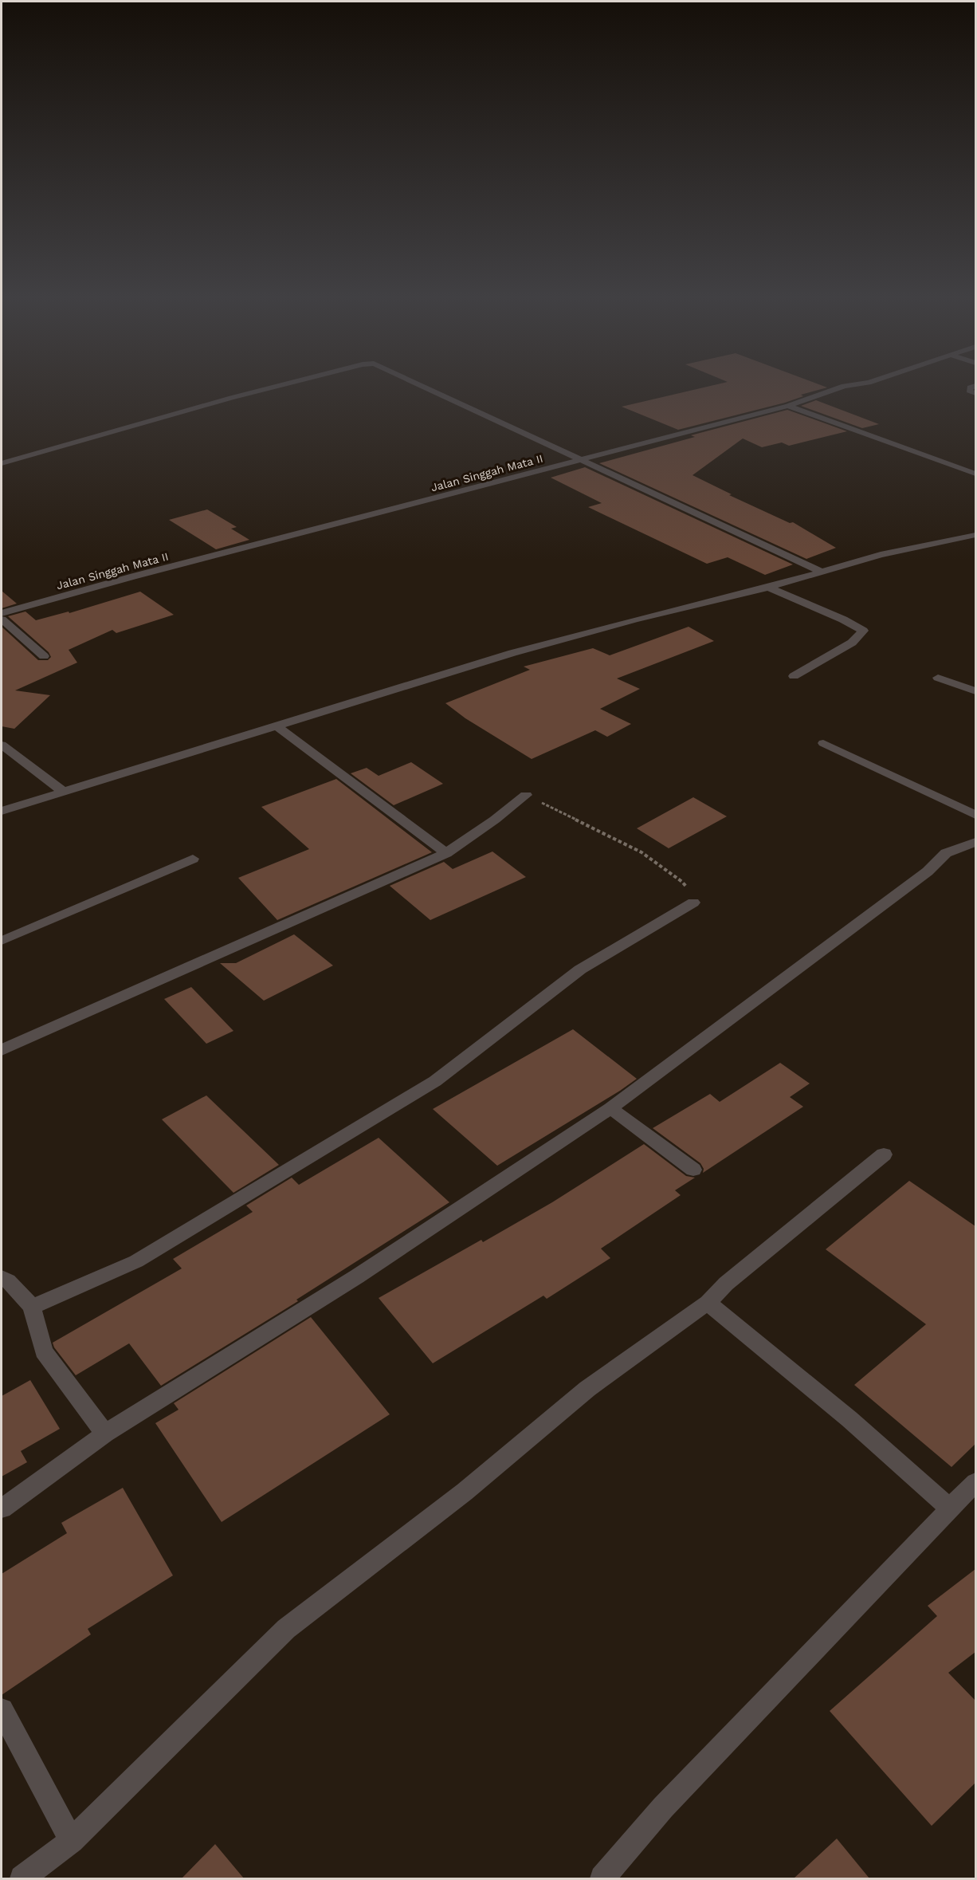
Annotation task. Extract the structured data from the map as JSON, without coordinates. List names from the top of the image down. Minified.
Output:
{"streets":{"street":["Jalan Singgah Mata II"]}}
